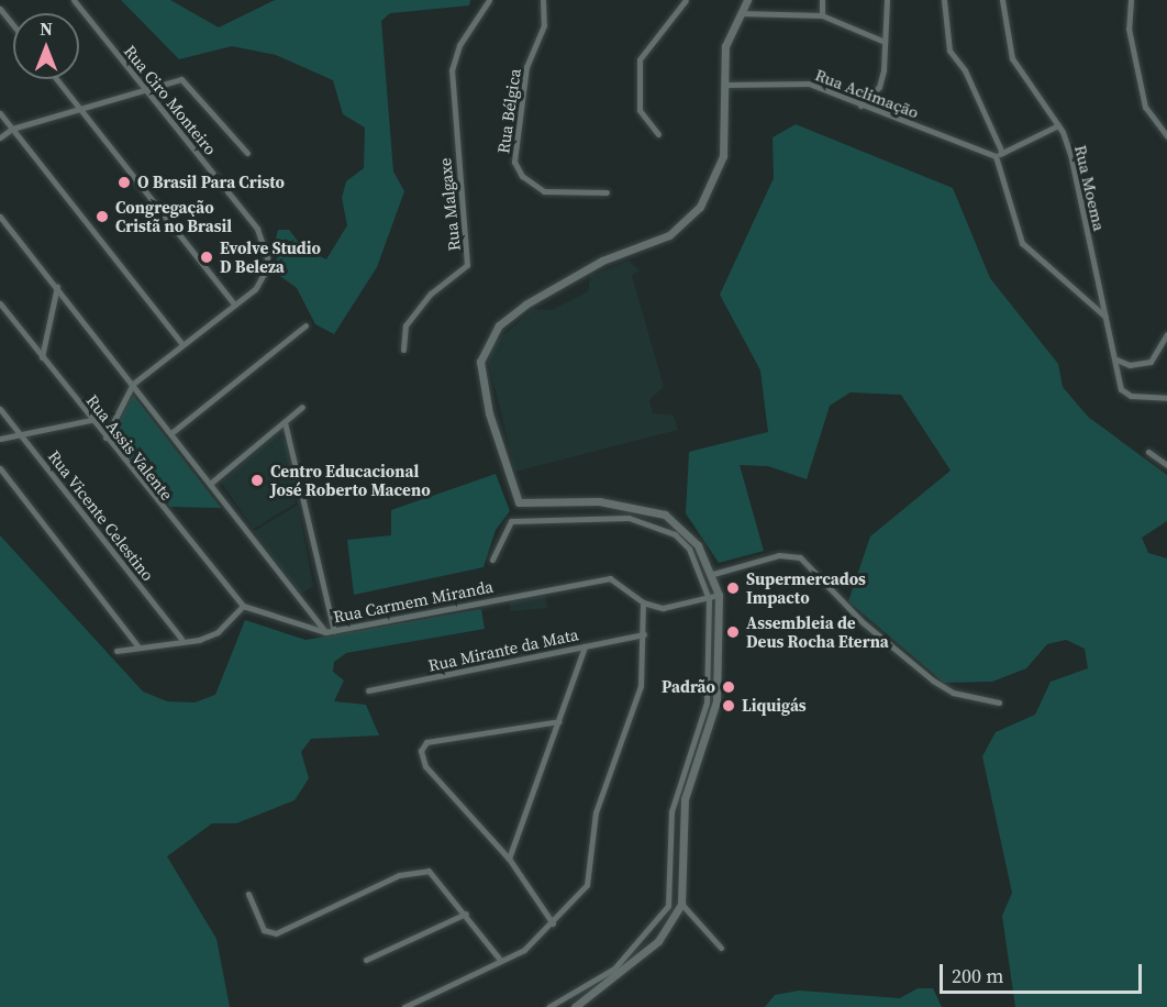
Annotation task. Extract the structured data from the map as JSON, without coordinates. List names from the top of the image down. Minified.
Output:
{"streets":{"street":["Rua Aclimação","Rua Ciro Monteiro","Rua Bélgica","Rua Moema","Rua Malgaxe","Rua Assis Valente","Rua Vicente Celestino","Rua Carmem Miranda","Rua Mirante da Mata"]},"crossings":[["Rua Assis Valente","Rua Carmem Miranda"]],"places":["O Brasil Para Cristo","Congregação Cristã no Brasil","Evolve Studio D Beleza","Centro Educacional José Roberto Maceno","Supermercados Impacto","Assembleia de Deus Rocha Eterna","Padrão","Liquigás"],"scale_bar":"200 m","north":"top"}
